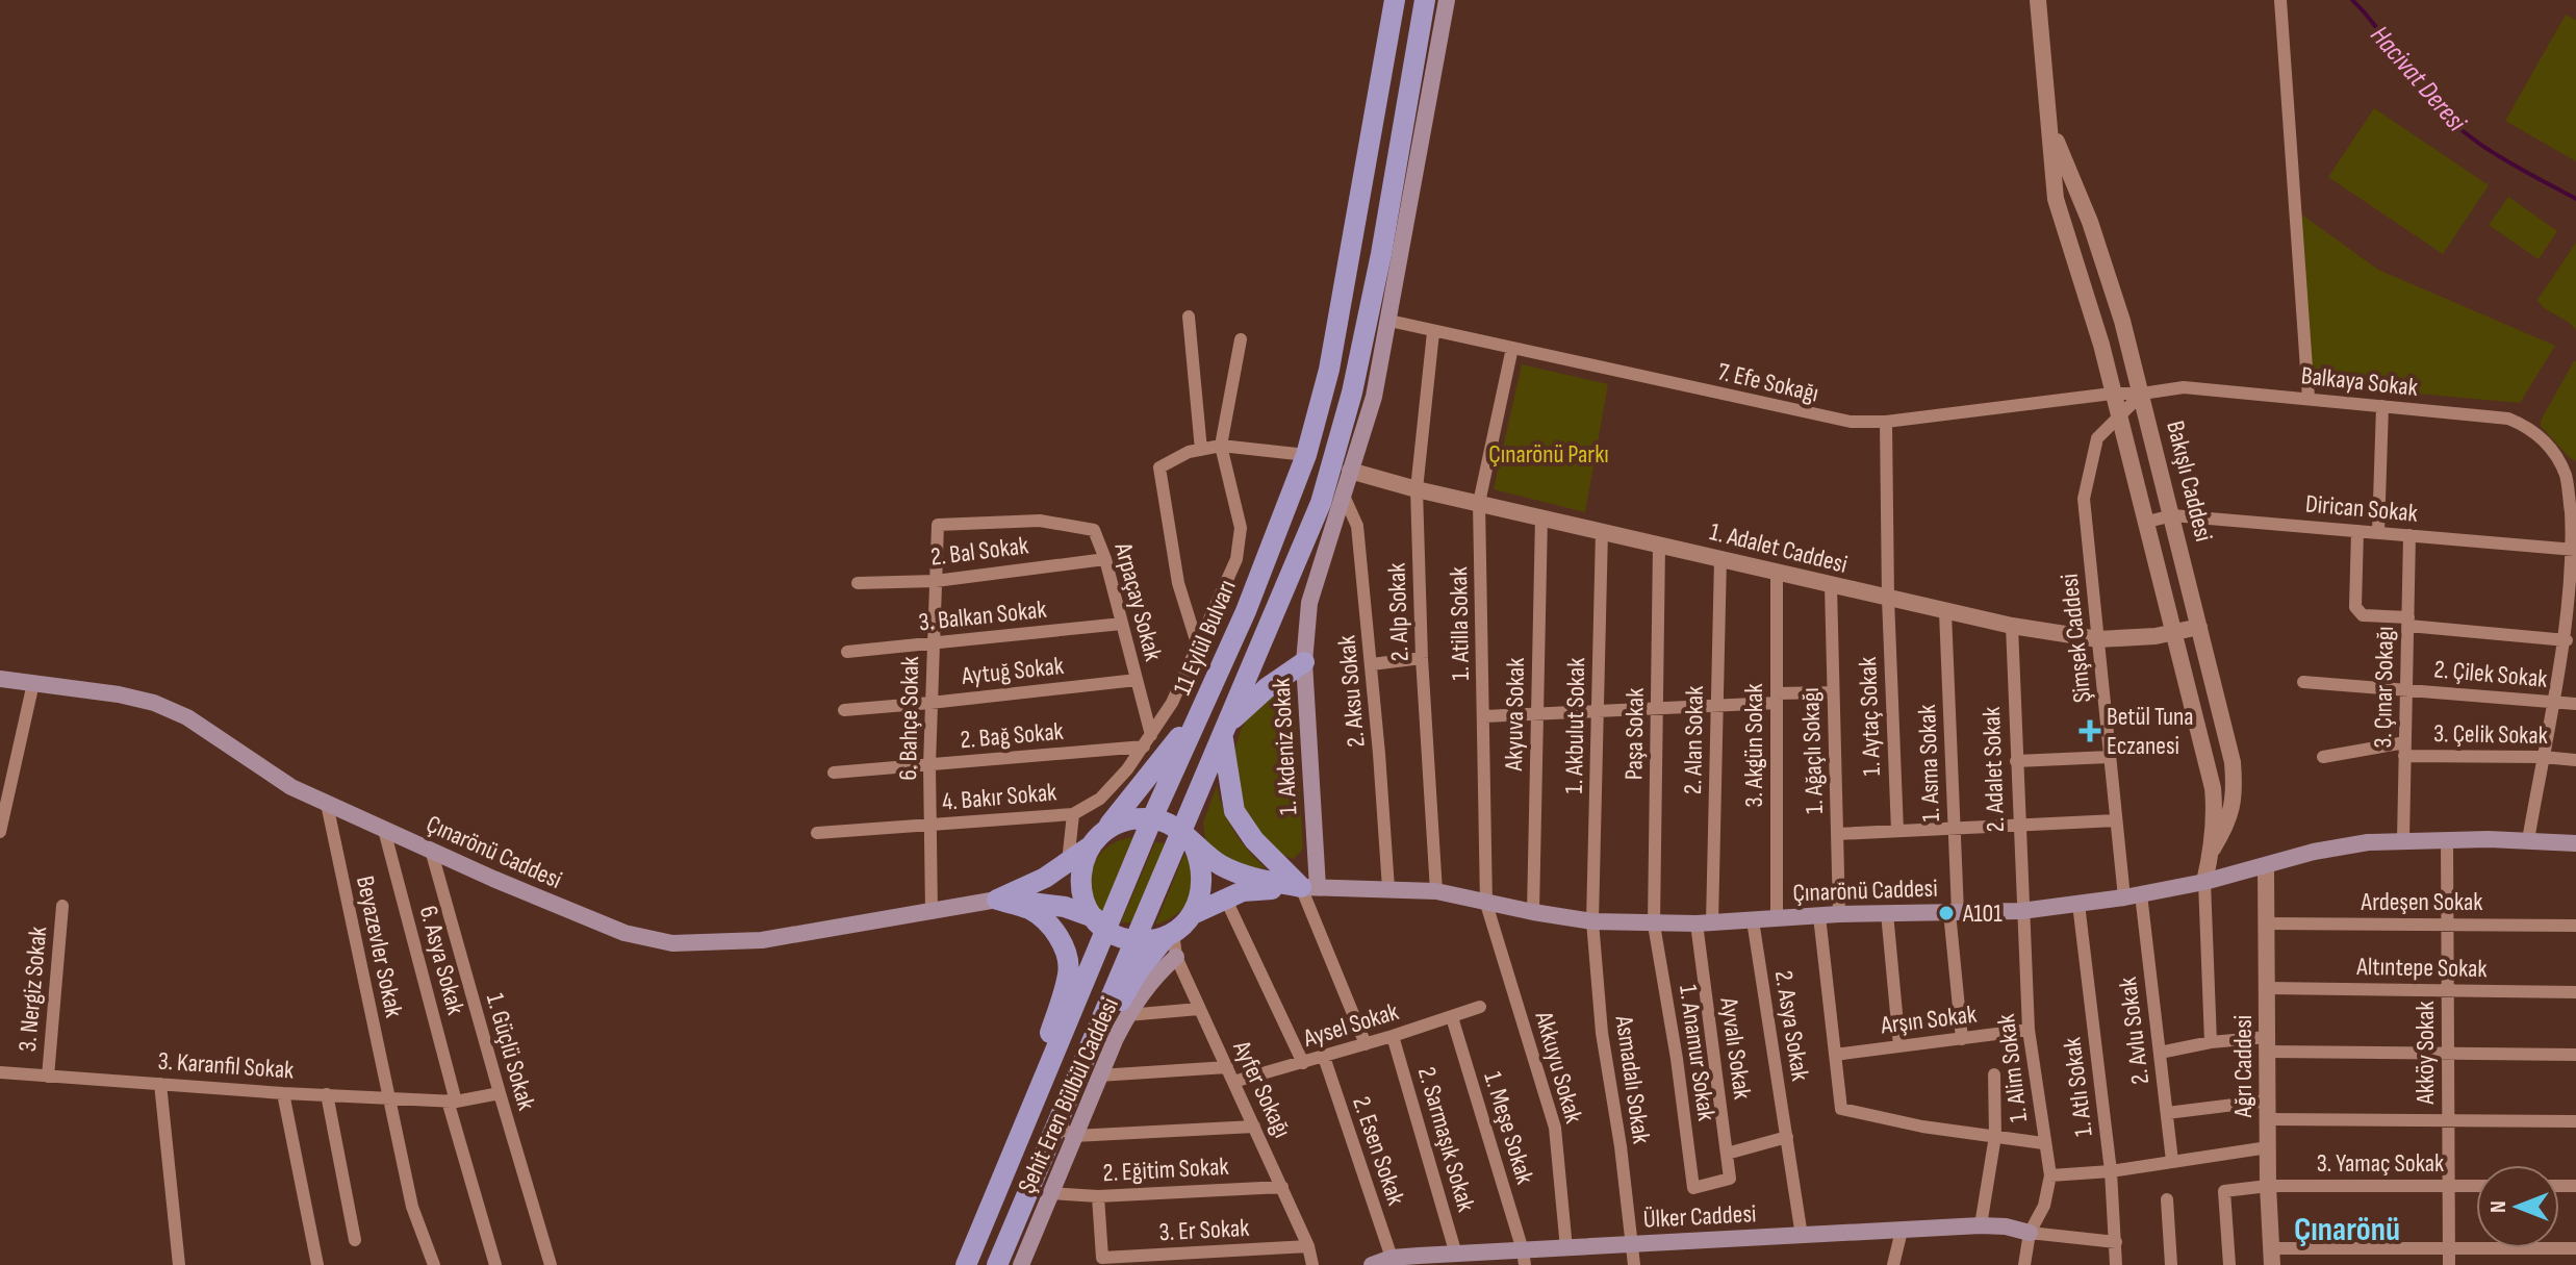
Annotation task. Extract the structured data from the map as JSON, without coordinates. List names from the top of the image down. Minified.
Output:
{"streets":{"main road":["11 Eylül Bulvarı","1. Akdeniz Sokak","Çınarönü Caddesi","Şehit Eren Bülbül Caddesi","Ülker Caddesi"],"street":["Balkaya Sokak","7. Efe Sokağı","Bakışlı Caddesi","Dirican Sokak","1. Adalet Caddesi","2. Bal Sokak","Arpaçay Sokak","2. Alp Sokak","3. Balkan Sokak","1. Atilla Sokak","Şimşek Caddesi","Aytuğ Sokak","2. Çilek Sokak","3. Çınar Sokağı","2. Aksu Sokak","Akyuva Sokak","1. Aytaç Sokak","6. Bahçe Sokak","1. Akbulut Sokak","Paşa Sokak","3. Çelik Sokak","2. Bağ Sokak","2. Alan Sokak","3. Akgün Sokak","1. Ağaçlı Sokağı","1. Asma Sokak","2. Adalet Sokak","4. Bakır Sokak","Ardeşen Sokak","Beyazevler Sokak","6. Asya Sokak","Altıntepe Sokak","3. Nergiz Sokak","Arşın Sokak","Aysel Sokak","2. Asya Sokak","2. Avlu Sokak","Ayvalı Sokak","1. Güçlü Sokak","1. Anamur Sokak","Akköy Sokak","3. Karanfil Sokak","Ağrı Caddesi","Akkuyu Sokak","1. Alim Sokak","Asmadalı Sokak","1. Atlı Sokak","Ayfer Sokağı","1. Meşe Sokak","2. Sarmaşık Sokak","2. Esen Sokak","3. Yamaç Sokak","2. Eğitim Sokak","3. Er Sokak"]},"crossings":[["Balkaya Sokak","7. Efe Sokağı"],["Balkaya Sokak","Bakışlı Caddesi"],["Balkaya Sokak","Şimşek Caddesi"],["7. Efe Sokağı","Bakışlı Caddesi"],["7. Efe Sokağı","2. Alp Sokak"],["7. Efe Sokağı","1. Atilla Sokak"],["7. Efe Sokağı","Şimşek Caddesi"],["7. Efe Sokağı","1. Aytaç Sokak"],["7. Efe Sokağı","1. Akdeniz Sokak"],["Bakışlı Caddesi","Dirican Sokak"],["Bakışlı Caddesi","1. Adalet Caddesi"],["Bakışlı Caddesi","Şimşek Caddesi"],["Bakışlı Caddesi","Çınarönü Caddesi"],["Dirican Sokak","3. Çınar Sokağı"],["1. Adalet Caddesi","2. Alp Sokak"],["1. Adalet Caddesi","1. Atilla Sokak"],["1. Adalet Caddesi","Şimşek Caddesi"],["1. Adalet Caddesi","Akyuva Sokak"],["1. Adalet Caddesi","1. Aytaç Sokak"],["1. Adalet Caddesi","1. Akbulut Sokak"],["1. Adalet Caddesi","Paşa Sokak"],["1. Adalet Caddesi","2. Alan Sokak"],["1. Adalet Caddesi","3. Akgün Sokak"],["1. Adalet Caddesi","1. Akdeniz Sokak"],["1. Adalet Caddesi","1. Ağaçlı Sokağı"],["1. Adalet Caddesi","1. Asma Sokak"],["1. Adalet Caddesi","2. Adalet Sokak"],["2. Bal Sokak","Arpaçay Sokak"],["2. Bal Sokak","6. Bahçe Sokak"],["Arpaçay Sokak","3. Balkan Sokak"],["Arpaçay Sokak","Aytuğ Sokak"],["Arpaçay Sokak","6. Bahçe Sokak"],["Arpaçay Sokak","2. Bağ Sokak"],["Arpaçay Sokak","4. Bakır Sokak"],["2. Alp Sokak","Çınarönü Caddesi"],["3. Balkan Sokak","6. Bahçe Sokak"],["1. Atilla Sokak","Çınarönü Caddesi"],["1. Atilla Sokak","Akkuyu Sokak"],["Şimşek Caddesi","Çınarönü Caddesi"],["Şimşek Caddesi","2. Avlu Sokak"],["Aytuğ Sokak","6. Bahçe Sokak"],["2. Çilek Sokak","3. Çınar Sokağı"],["3. Çınar Sokağı","3. Çelik Sokak"],["3. Çınar Sokağı","Çınarönü Caddesi"],["2. Aksu Sokak","1. Akdeniz Sokak"],["2. Aksu Sokak","Çınarönü Caddesi"],["Akyuva Sokak","Çınarönü Caddesi"],["6. Bahçe Sokak","2. Bağ Sokak"],["6. Bahçe Sokak","4. Bakır Sokak"],["6. Bahçe Sokak","Çınarönü Caddesi"],["1. Akbulut Sokak","Çınarönü Caddesi"],["1. Akbulut Sokak","Asmadalı Sokak"],["Paşa Sokak","Çınarönü Caddesi"],["Paşa Sokak","1. Anamur Sokak"],["2. Bağ Sokak","4. Bakır Sokak"],["2. Alan Sokak","Çınarönü Caddesi"],["2. Alan Sokak","Ayvalı Sokak"],["3. Akgün Sokak","Çınarönü Caddesi"],["1. Akdeniz Sokak","Çınarönü Caddesi"],["1. Ağaçlı Sokağı","Çınarönü Caddesi"],["1. Asma Sokak","Çınarönü Caddesi"],["1. Asma Sokak","Arşın Sokak"],["2. Adalet Sokak","Çınarönü Caddesi"],["2. Adalet Sokak","1. Alim Sokak"],["Çınarönü Caddesi","Beyazevler Sokak"],["Çınarönü Caddesi","6. Asya Sokak"],["Çınarönü Caddesi","2. Asya Sokak"],["Çınarönü Caddesi","2. Avlu Sokak"],["Çınarönü Caddesi","Ayvalı Sokak"],["Çınarönü Caddesi","1. Güçlü Sokak"],["Çınarönü Caddesi","1. Anamur Sokak"],["Çınarönü Caddesi","Akköy Sokak"],["Çınarönü Caddesi","Ağrı Caddesi"],["Çınarönü Caddesi","Akkuyu Sokak"],["Çınarönü Caddesi","1. Alim Sokak"],["Çınarönü Caddesi","Asmadalı Sokak"],["Çınarönü Caddesi","1. Atlı Sokak"],["Ardeşen Sokak","Akköy Sokak"],["Ardeşen Sokak","Ağrı Caddesi"],["Beyazevler Sokak","3. Karanfil Sokak"],["6. Asya Sokak","3. Karanfil Sokak"],["Altıntepe Sokak","Akköy Sokak"],["Altıntepe Sokak","Ağrı Caddesi"],["3. Nergiz Sokak","3. Karanfil Sokak"],["Arşın Sokak","1. Alim Sokak"],["Aysel Sokak","Ayfer Sokağı"],["Aysel Sokak","1. Meşe Sokak"],["Aysel Sokak","2. Sarmaşık Sokak"],["Aysel Sokak","2. Esen Sokak"],["2. Asya Sokak","Ülker Caddesi"],["Ayvalı Sokak","1. Anamur Sokak"],["1. Güçlü Sokak","3. Karanfil Sokak"],["Akköy Sokak","3. Yamaç Sokak"],["Ağrı Caddesi","3. Yamaç Sokak"],["Akkuyu Sokak","Ülker Caddesi"],["1. Alim Sokak","Ülker Caddesi"],["Asmadalı Sokak","Ülker Caddesi"],["Ayfer Sokağı","Şehit Eren Bülbül Caddesi"],["Ayfer Sokağı","2. Eğitim Sokak"],["Ayfer Sokağı","3. Er Sokak"],["Şehit Eren Bülbül Caddesi","2. Eğitim Sokak"],["1. Meşe Sokak","Ülker Caddesi"],["2. Sarmaşık Sokak","Ülker Caddesi"],["2. Esen Sokak","Ülker Caddesi"],["2. Eğitim Sokak","3. Er Sokak"]],"districts":["Çınarönü"],"water":["Hacivat Deresi"],"parks":["Çınarönü Parkı"],"places":{"health":["Betül Tuna Eczanesi"],"other":["A101"]},"north":"left"}
